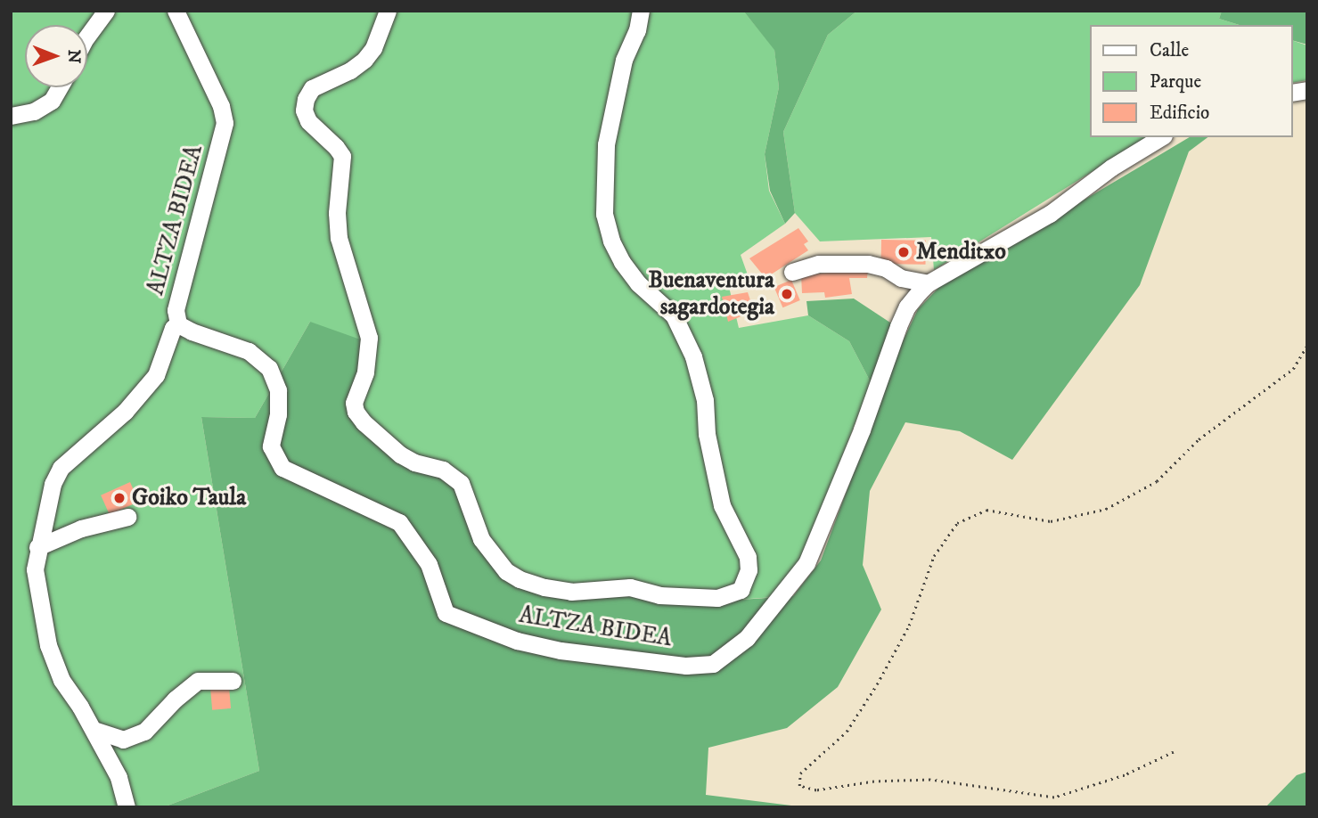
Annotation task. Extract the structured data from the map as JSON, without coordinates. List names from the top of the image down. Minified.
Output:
{"streets":{"street":["ALTZA BIDEA"]},"places":["Menditxo","Buenaventura sagardotegia","Goiko Taula"],"legend":["Calle","Parque","Edificio"],"north":"right"}
